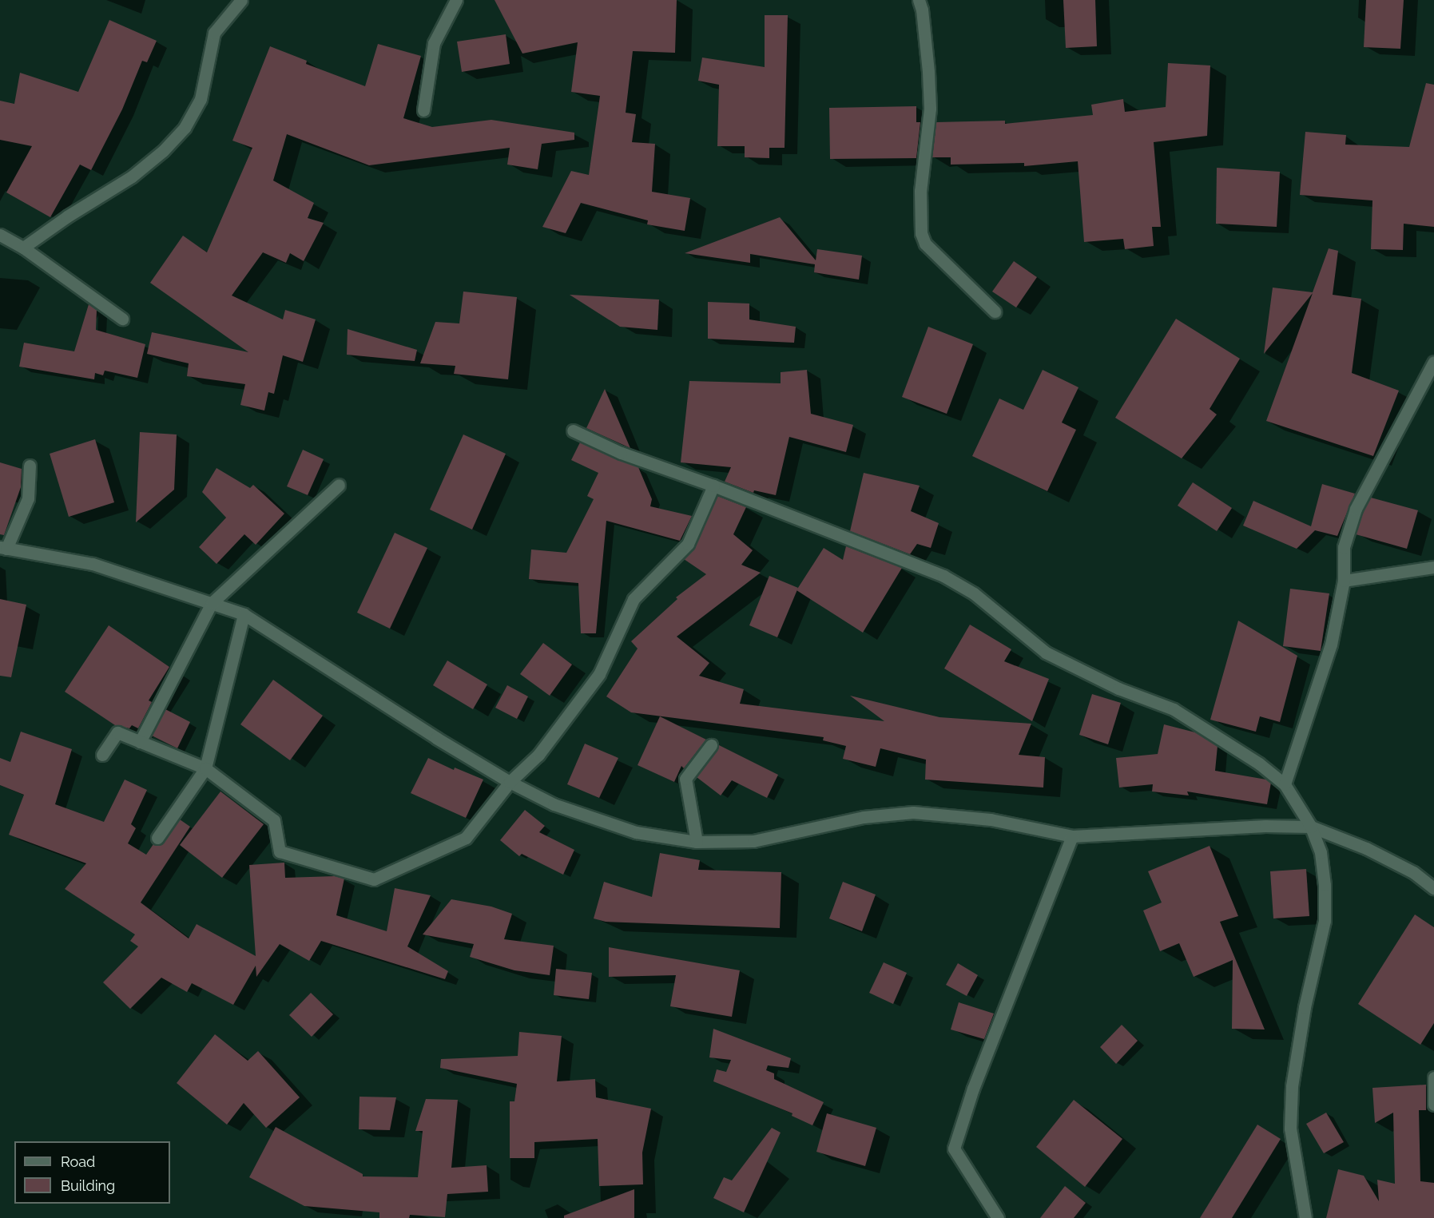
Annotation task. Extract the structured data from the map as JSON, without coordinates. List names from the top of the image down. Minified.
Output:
{"legend":["Road","Building"]}
